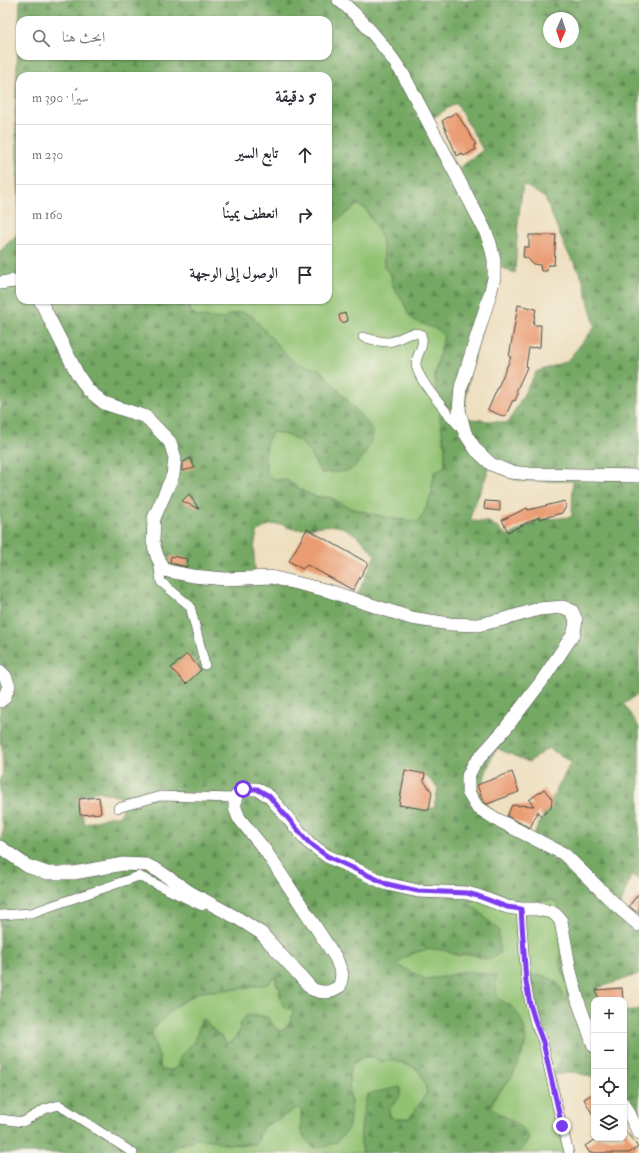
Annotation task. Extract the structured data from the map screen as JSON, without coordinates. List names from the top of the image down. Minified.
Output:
{"north":"bottom","page":{"search":"ابحث هنا","heading":["5 دقيقة","سيرًا · 390 m"],"list":[["تابع السير","230 m"],["انعطف يمينًا","160 m"],"الوصول إلى الوجهة"],"map_buttons":["+","−"]}}
